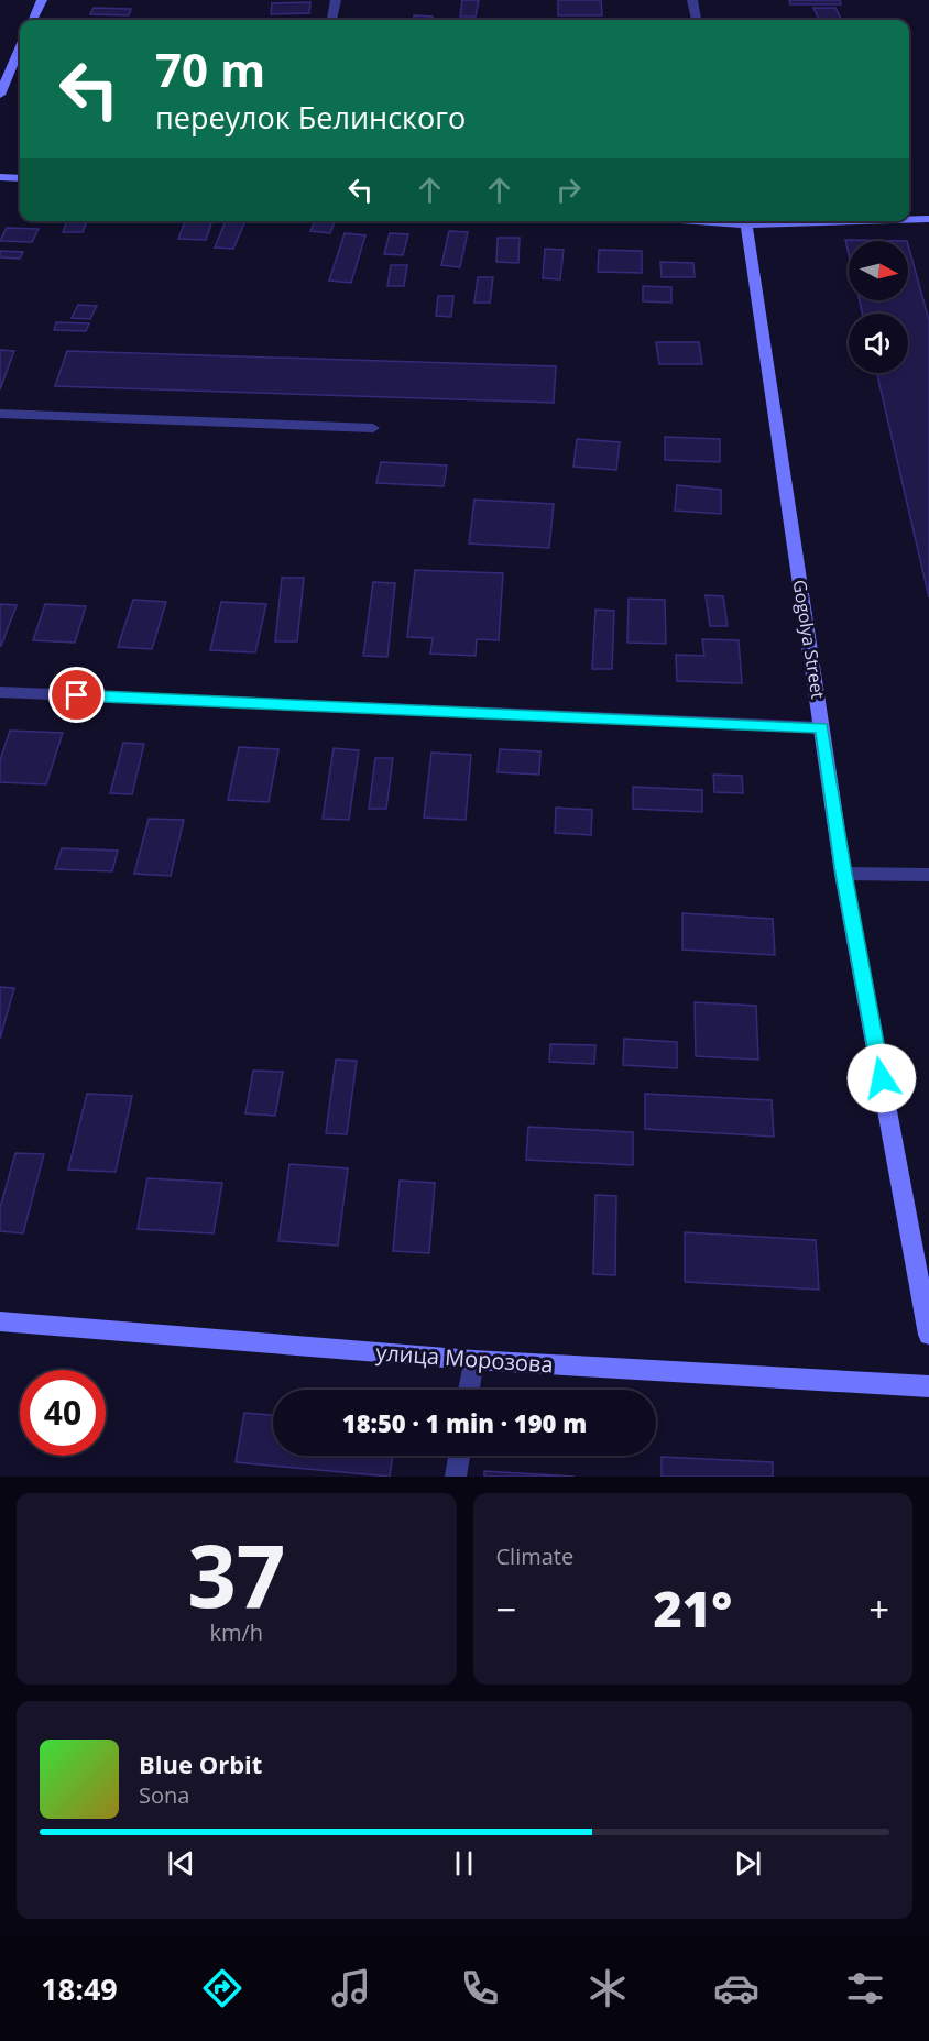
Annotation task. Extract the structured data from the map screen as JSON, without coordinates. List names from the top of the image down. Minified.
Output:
{"streets":{"street":["Gogolya Street","улица Морозова"]},"north":"right","page":{"turn":["70 m","переулок Белинского"],"limit":"40","trip":"18:50 · 1 min · 190 m","tile":[["37","km/h"],"Climate"],"heat":["−","21°","+"],"song":["Blue Orbit","Sona"],"tabs":"18:49"}}
